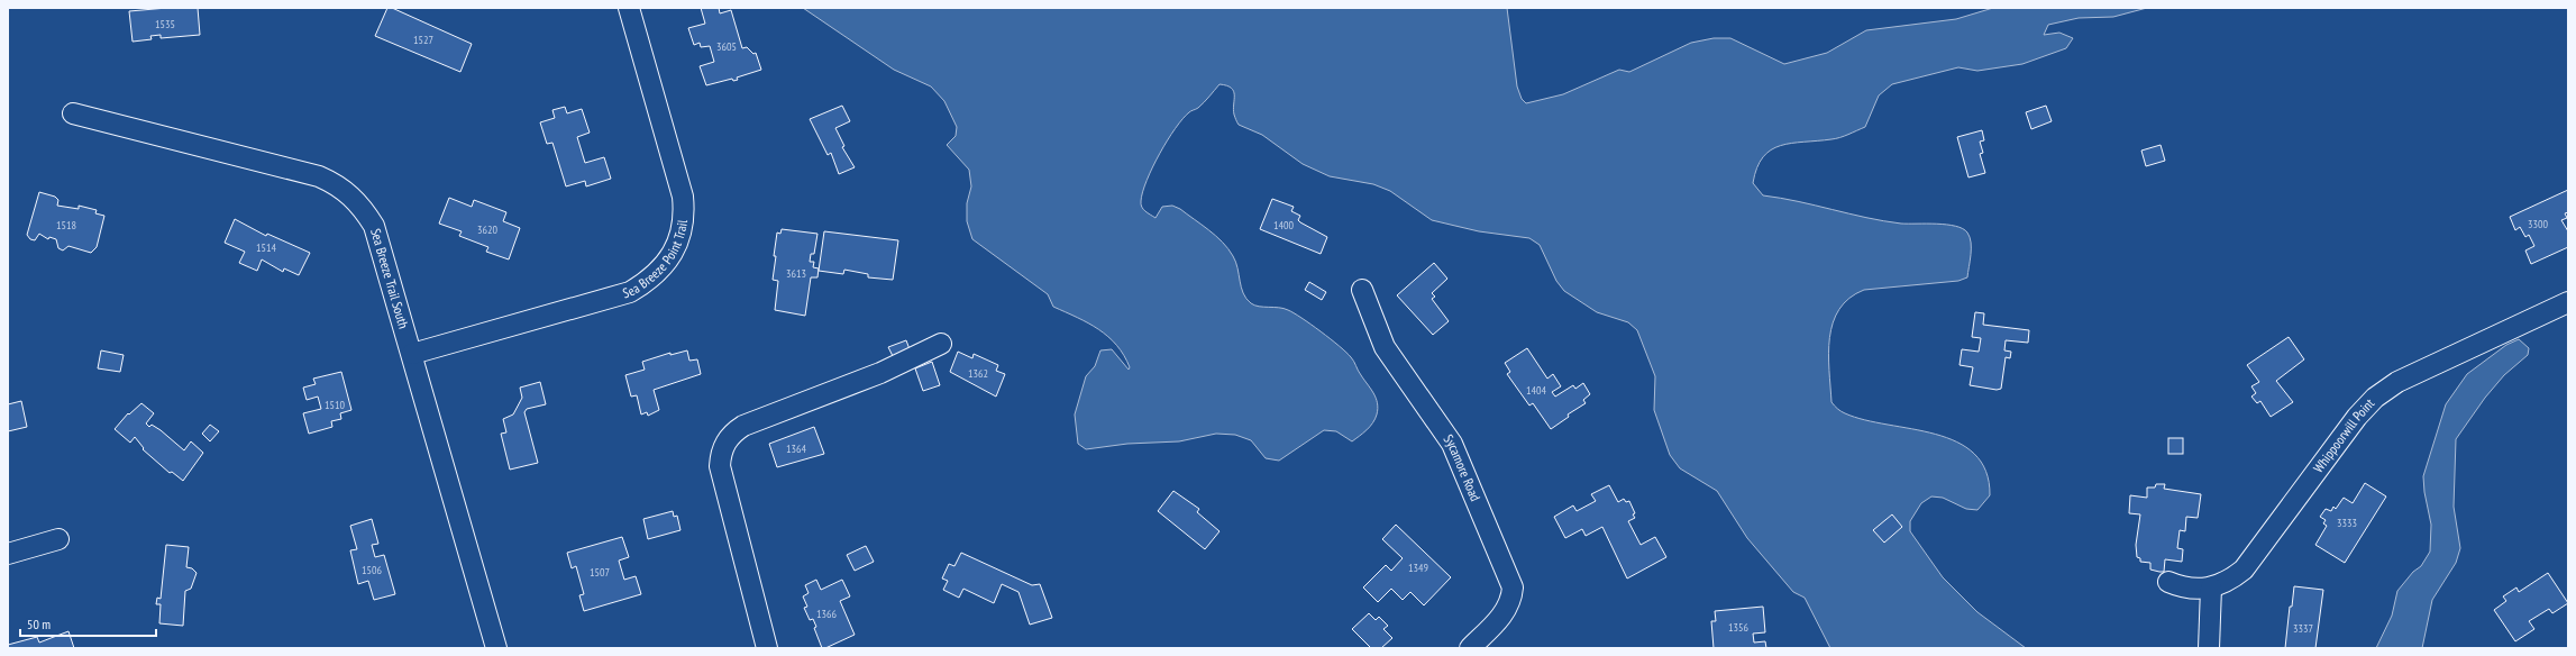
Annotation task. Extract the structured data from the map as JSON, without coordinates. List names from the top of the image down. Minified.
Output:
{"streets":{"street":["Sea Breeze Point Trail","Sea Breeze Trail South","Whippoorwill Point","Sycamore Road"]},"crossings":[["Sea Breeze Point Trail","Sea Breeze Trail South"]],"house_numbers":["1535","1527","3605","3300","1518","1400","3620","1514","3613","1362","1404","1510","1364","3333","1349","1506","1507","1366","1356","3337"],"scale_bar":"50 m"}
